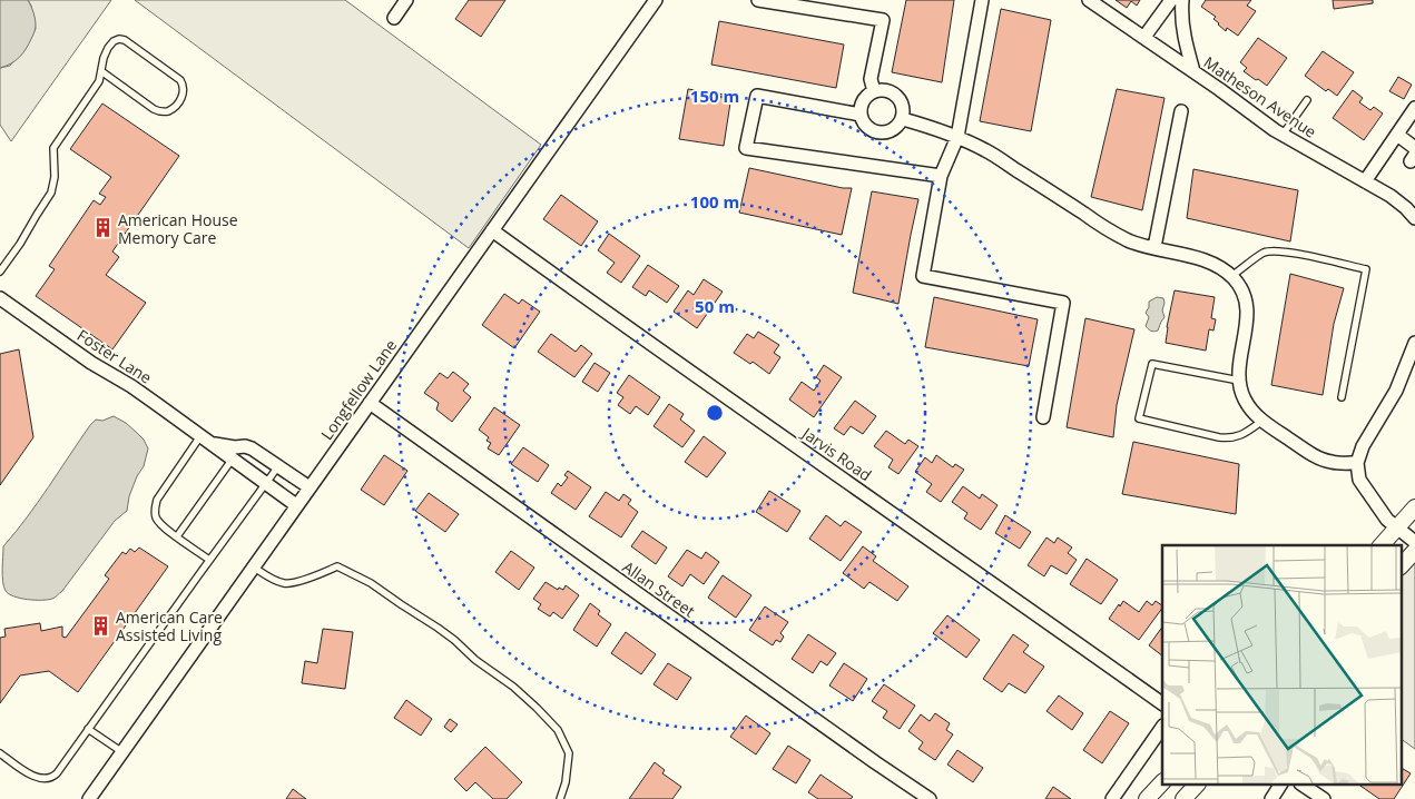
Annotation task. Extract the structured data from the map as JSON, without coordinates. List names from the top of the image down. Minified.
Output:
{"streets":{"street":["Matheson Avenue","Foster Lane","Longfellow Lane","Jarvis Road","Allan Street"]},"crossings":[["Foster Lane","Longfellow Lane"],["Longfellow Lane","Jarvis Road"],["Longfellow Lane","Allan Street"]],"places":{"building":["American House Memory Care","American Care Assisted Living"]},"rings":["150 m","100 m","50 m"]}
